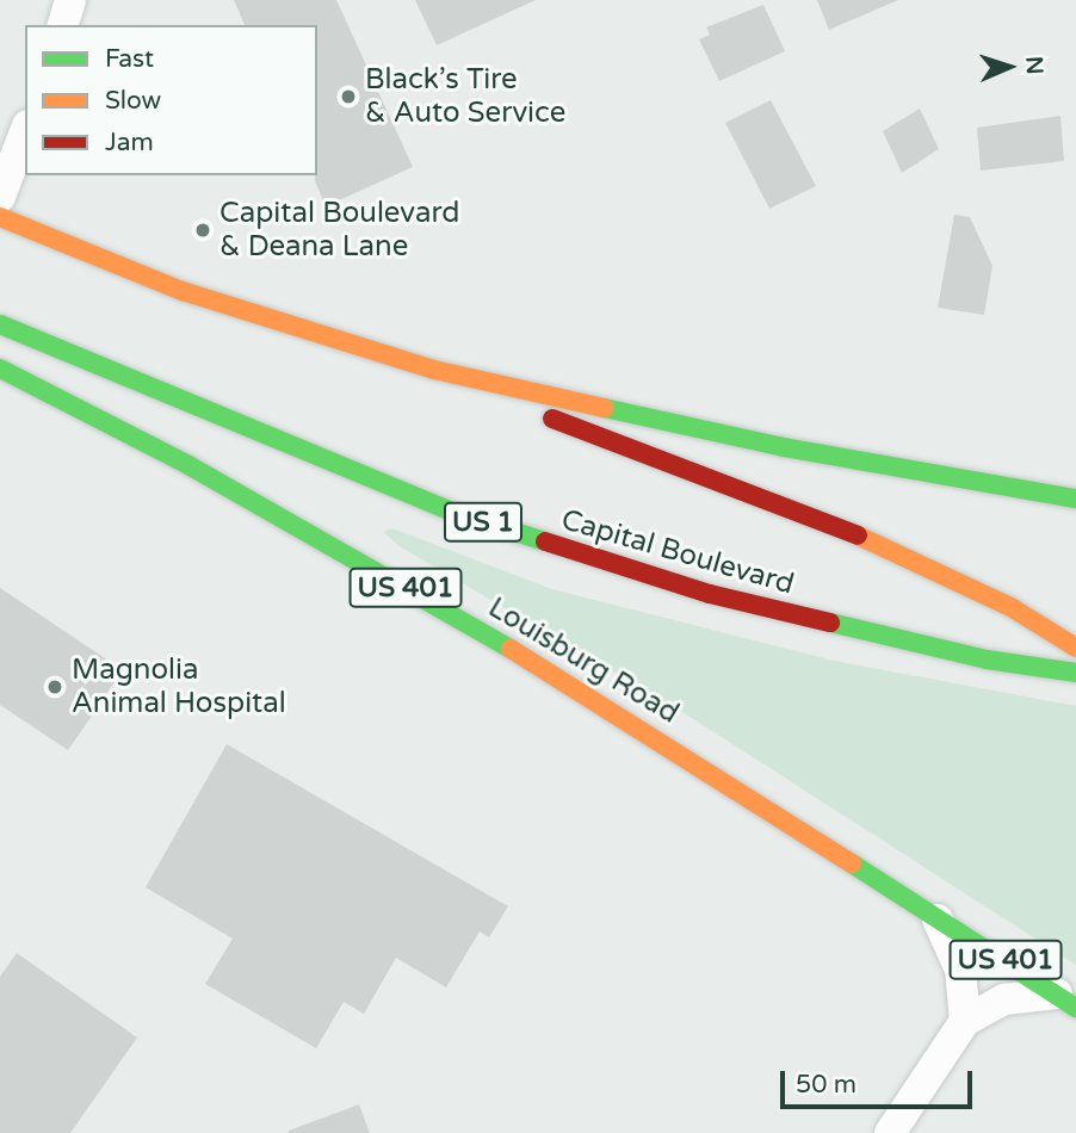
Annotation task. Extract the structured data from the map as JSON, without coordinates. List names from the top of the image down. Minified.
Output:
{"streets":{"highway":["US 1","Capital Boulevard","US 401","Louisburg Road"]},"places":["Black’s Tire & Auto Service","Capital Boulevard & Deana Lane","Magnolia Animal Hospital"],"legend":["Fast","Slow","Jam"],"scale_bar":"50 m","north":"right"}
